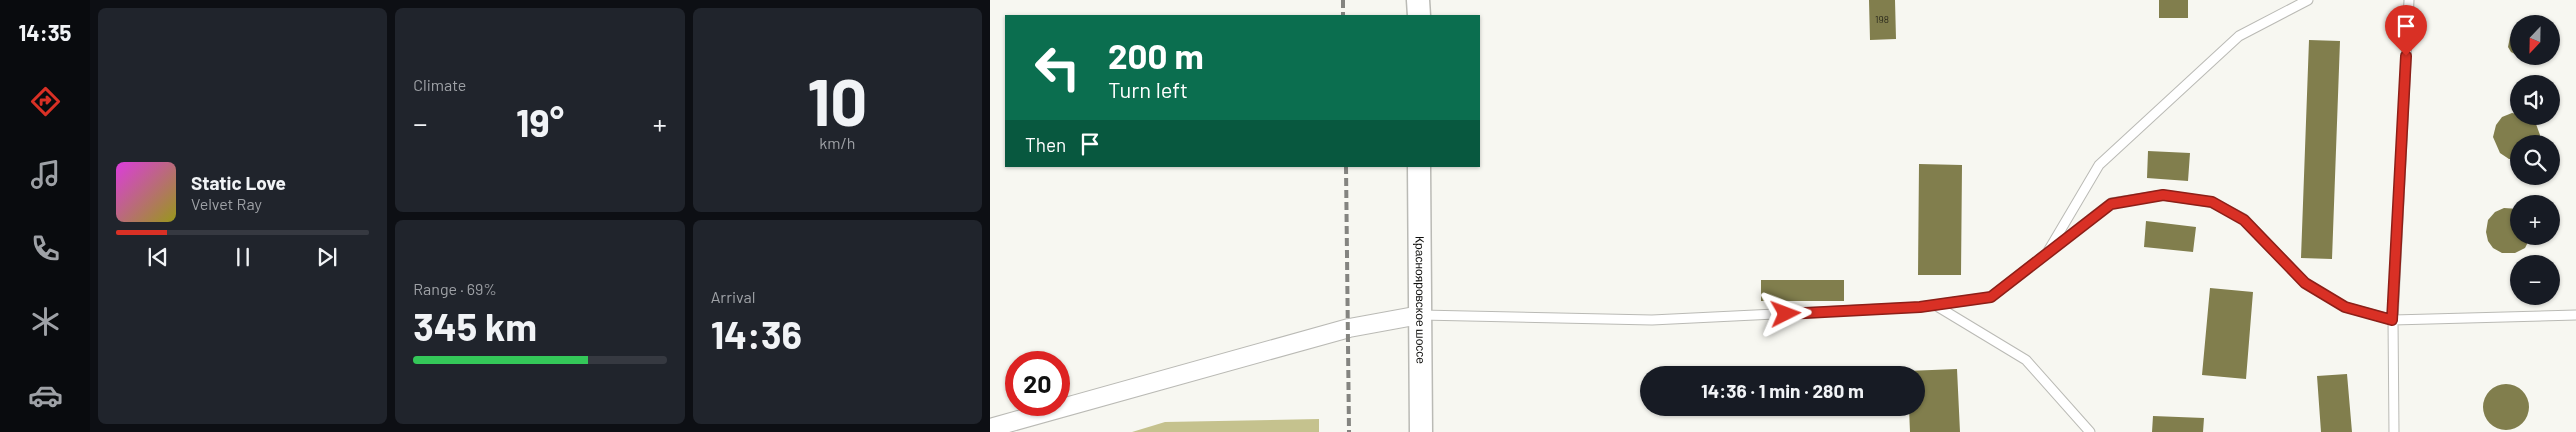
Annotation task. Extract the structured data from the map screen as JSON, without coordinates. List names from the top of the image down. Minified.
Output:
{"streets":{"street":["Краснояровское шоссе"]},"house_numbers":["198"],"north":"bottom","page":{"tabs":"14:35","tile":["Climate",["10","km/h"],["Range · 69%","345 km"],["Arrival","14:36"]],"map_buttons":["+","−"],"turn":["200 m","Turn left"],"heat":["−","19°","+"],"then":"Then","song":["Static Love","Velvet Ray"],"limit":"20","trip":"14:36 · 1 min · 280 m"}}
